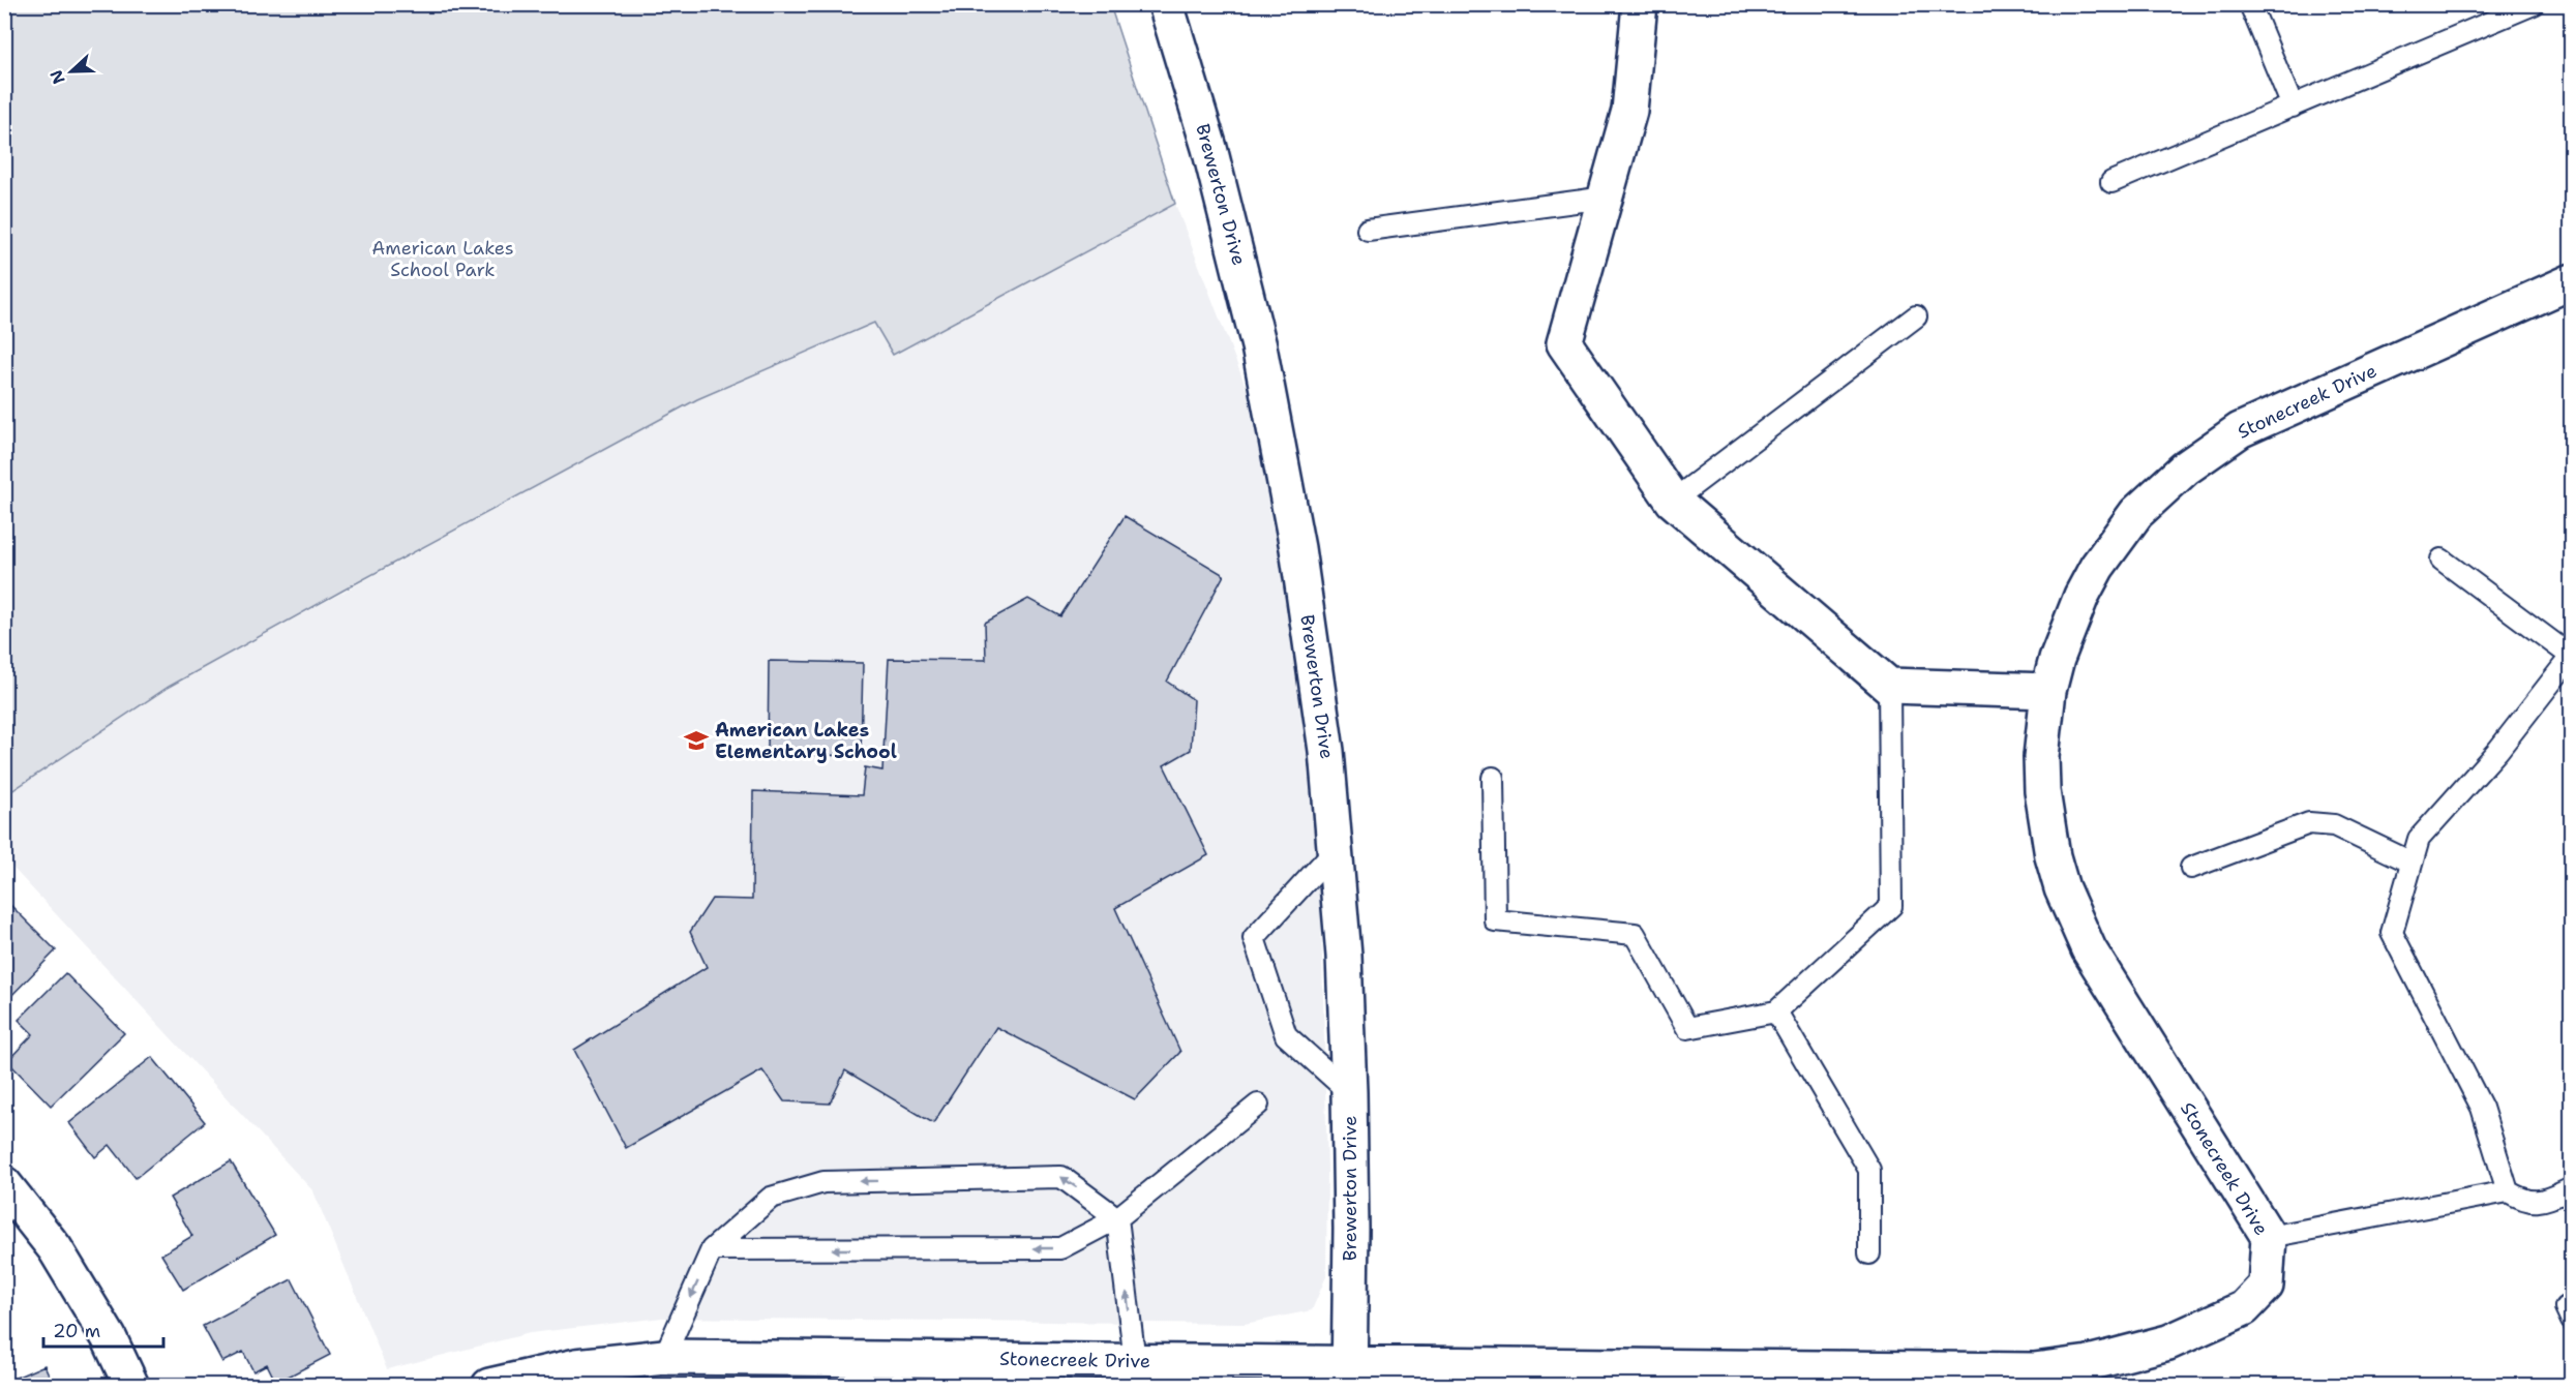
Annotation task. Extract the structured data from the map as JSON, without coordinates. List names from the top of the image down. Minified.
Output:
{"streets":{"street":["Brewerton Drive","Stonecreek Drive"]},"crossings":[["Brewerton Drive","Stonecreek Drive"]],"parks":["American Lakes School Park"],"places":{"school or university":["American Lakes Elementary School"]},"scale_bar":"20 m","north":"left"}
